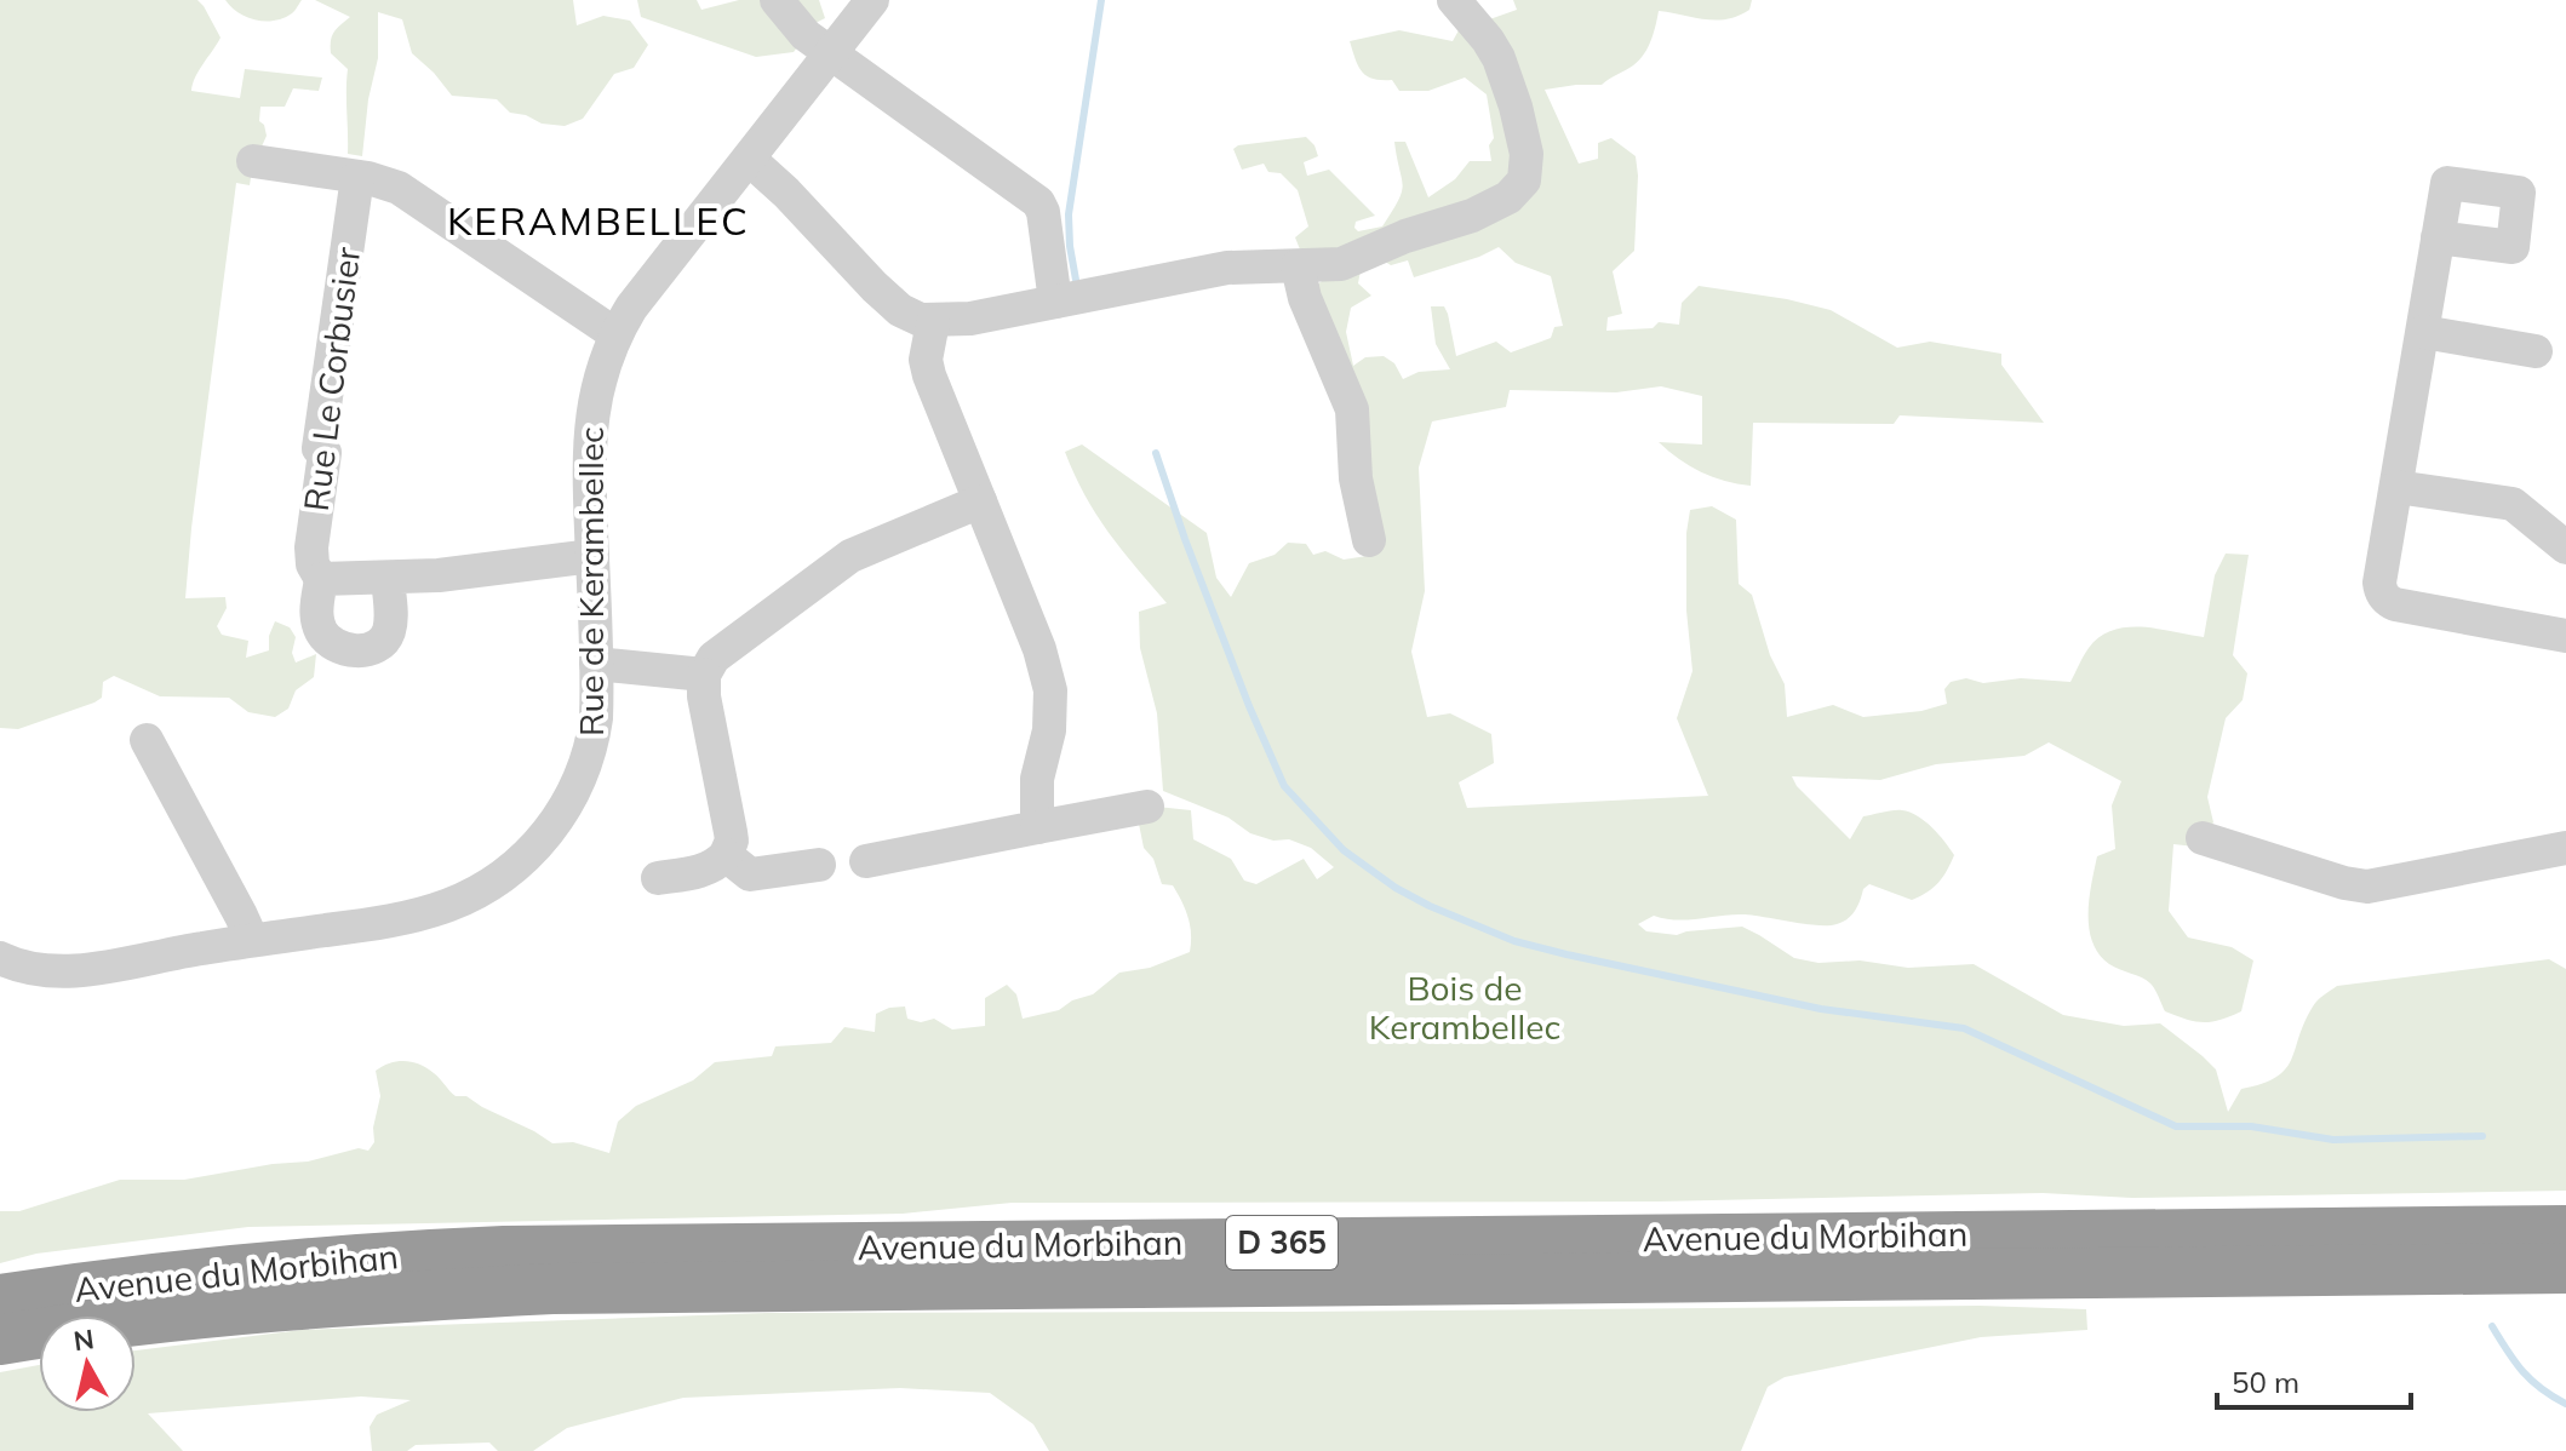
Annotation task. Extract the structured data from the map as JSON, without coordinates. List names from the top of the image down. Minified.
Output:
{"streets":{"highway":["Avenue du Morbihan","D 365"],"street":["Rue Le Corbusier","Rue de Kerambellec"]},"districts":["KERAMBELLEC"],"parks":["Bois de Kerambellec"],"scale_bar":"50 m","north":"top"}
